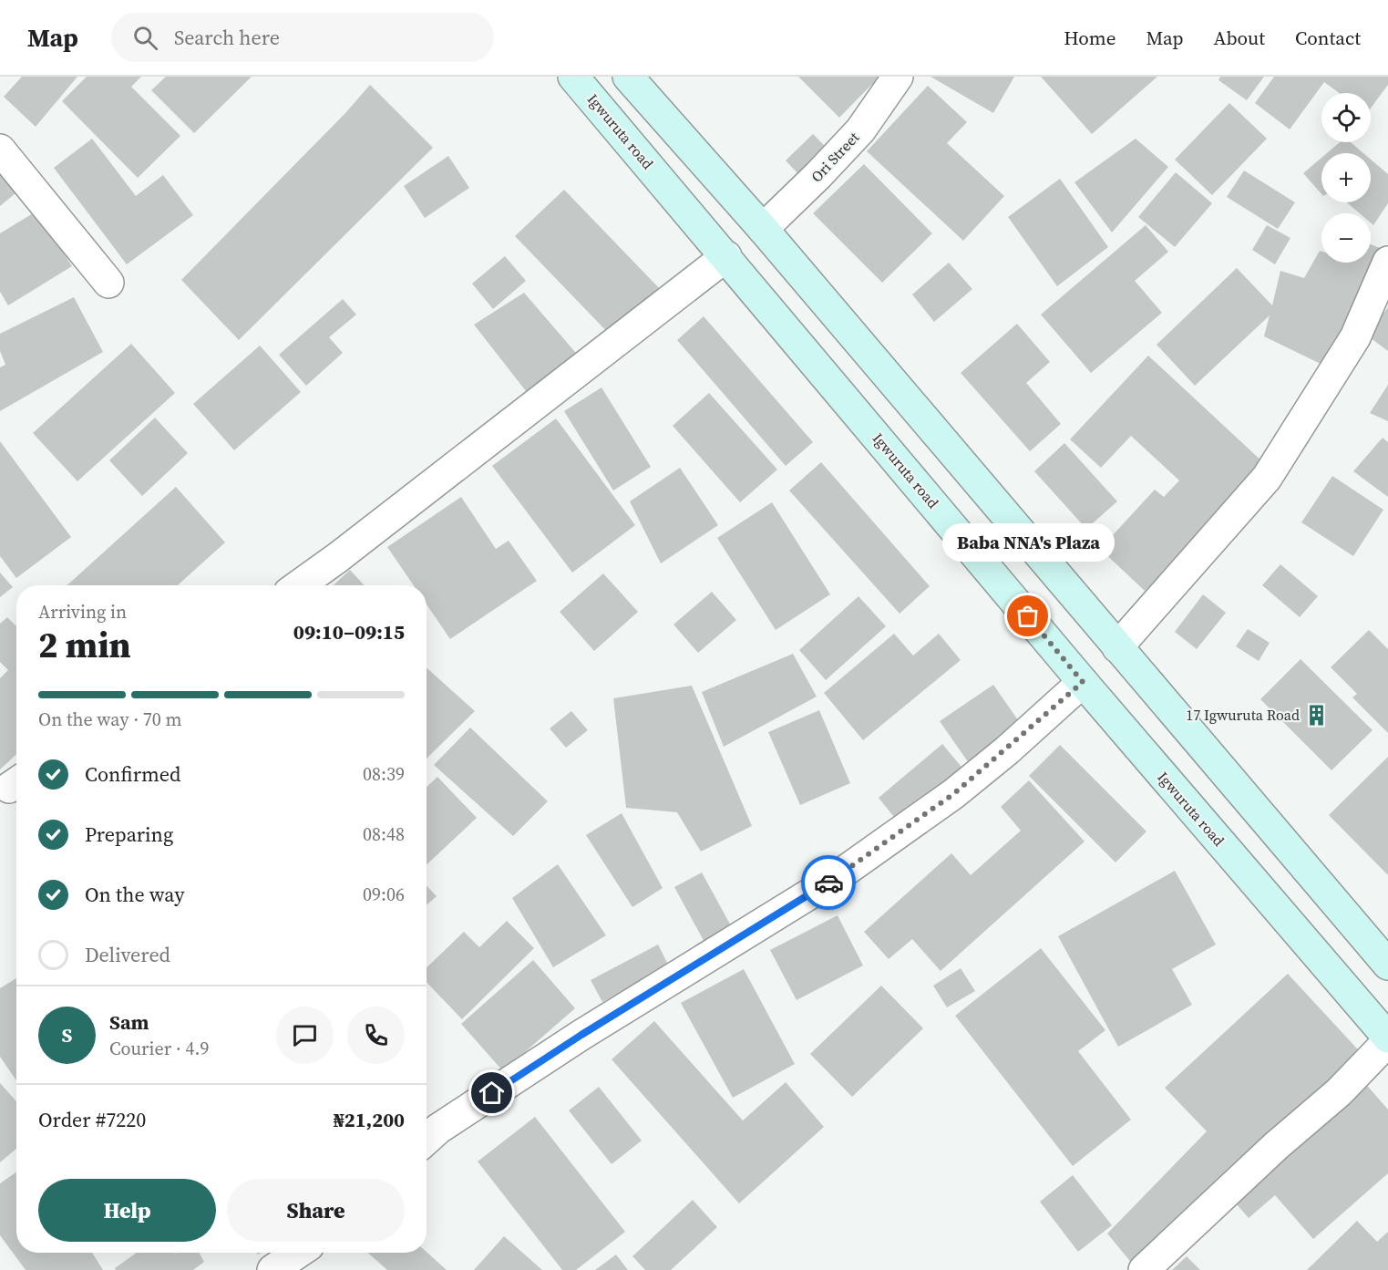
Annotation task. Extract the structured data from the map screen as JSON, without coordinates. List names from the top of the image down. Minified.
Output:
{"streets":{"main road":["Igwuruta road"],"street":["Ori Street"]},"places":{"other":["Baba NNA's Plaza"],"building":["17 Igwuruta Road"]},"page":{"header":"Map","search":"Search here","nav":["Home","Map","About","Contact"],"map_buttons":["+","−"],"bubble":"Baba NNA's Plaza","heading":["2 min","Arriving in","09:10–09:15"],"panel":["Sam","Courier · 4.9","Order #7220","₦21,200"],"bar":"On the way · 70 m","list":[["Confirmed","08:39"],["Preparing","08:48"],["On the way","09:06"],"Delivered"],"round":"S","buttons":["Help","Share"]}}
